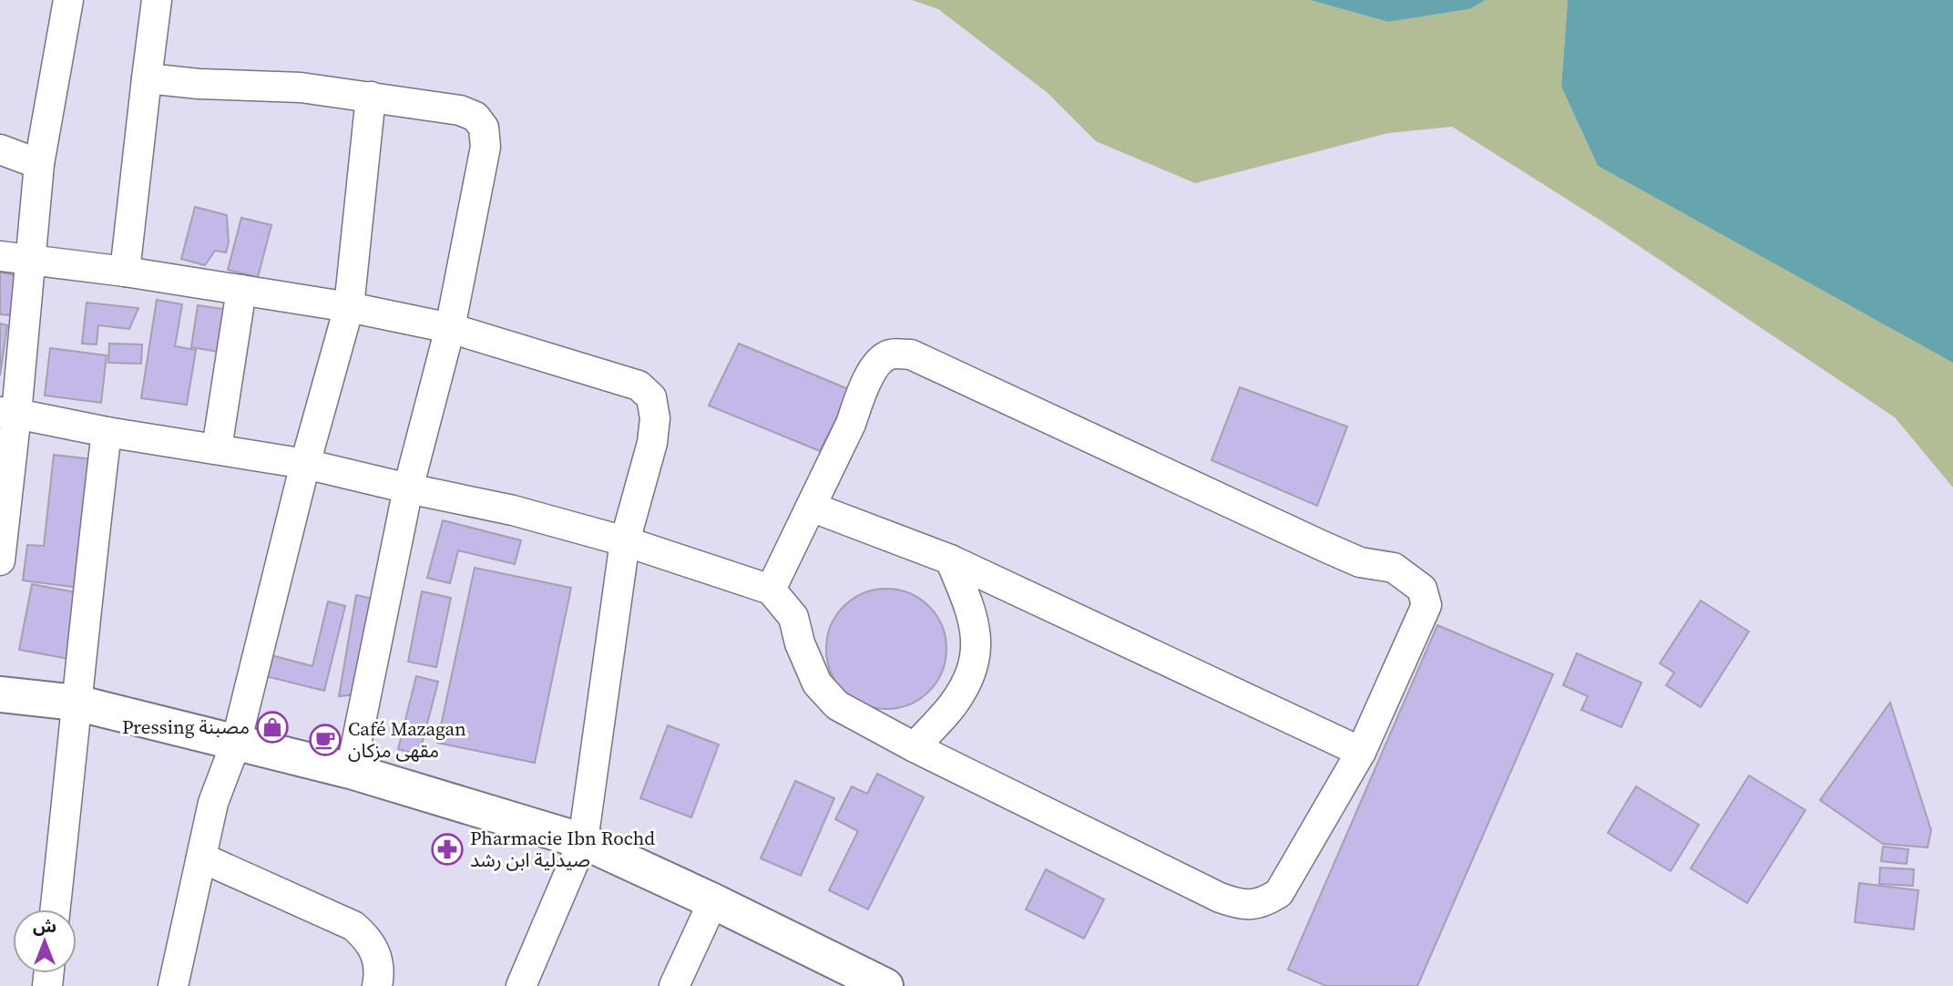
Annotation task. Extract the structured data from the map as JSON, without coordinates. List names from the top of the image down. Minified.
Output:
{"places":{"shop":["Pressing مصبنة"],"cafe":["Café Mazagan مقهى مزكان"],"pharmacy":["Pharmacie Ibn Rochd صيدلية ابن رشد"]},"north":"top"}
